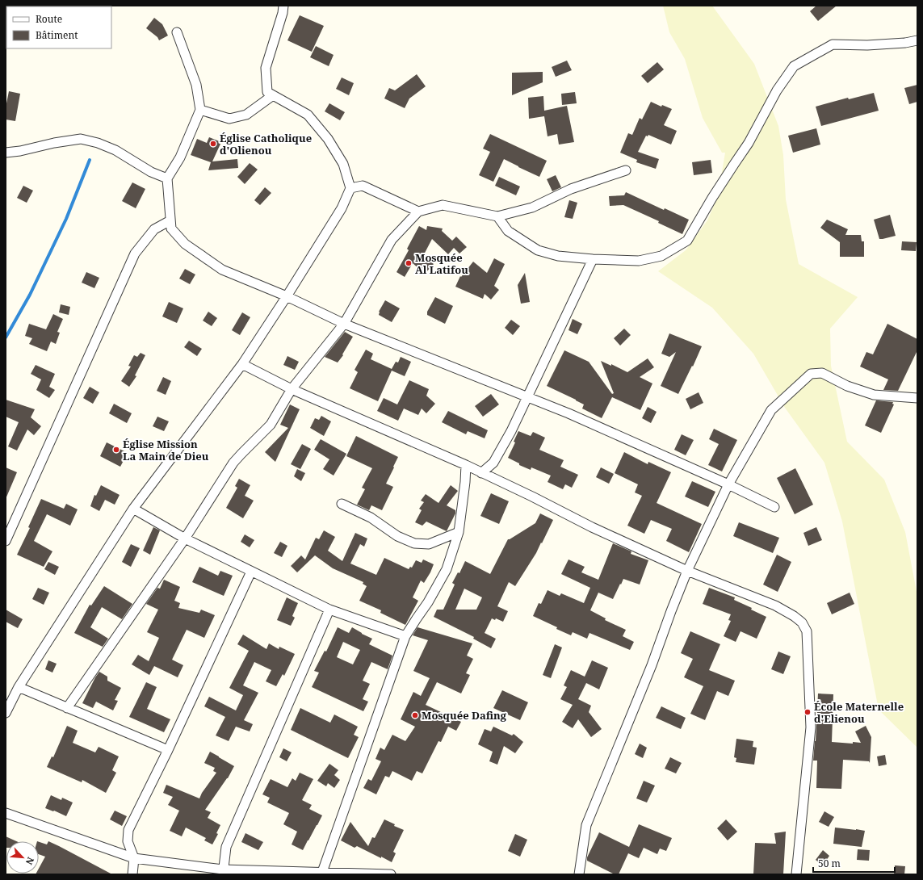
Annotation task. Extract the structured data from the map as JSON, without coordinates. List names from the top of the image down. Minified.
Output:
{"places":["Église Catholique d'Olienou","Mosquée Al Latifou","Église Mission La Main de Dieu","École Maternelle d'Elienou","Mosquée Dafing"],"legend":["Route","Bâtiment"],"scale_bar":"50 m","north":"bottom right"}
